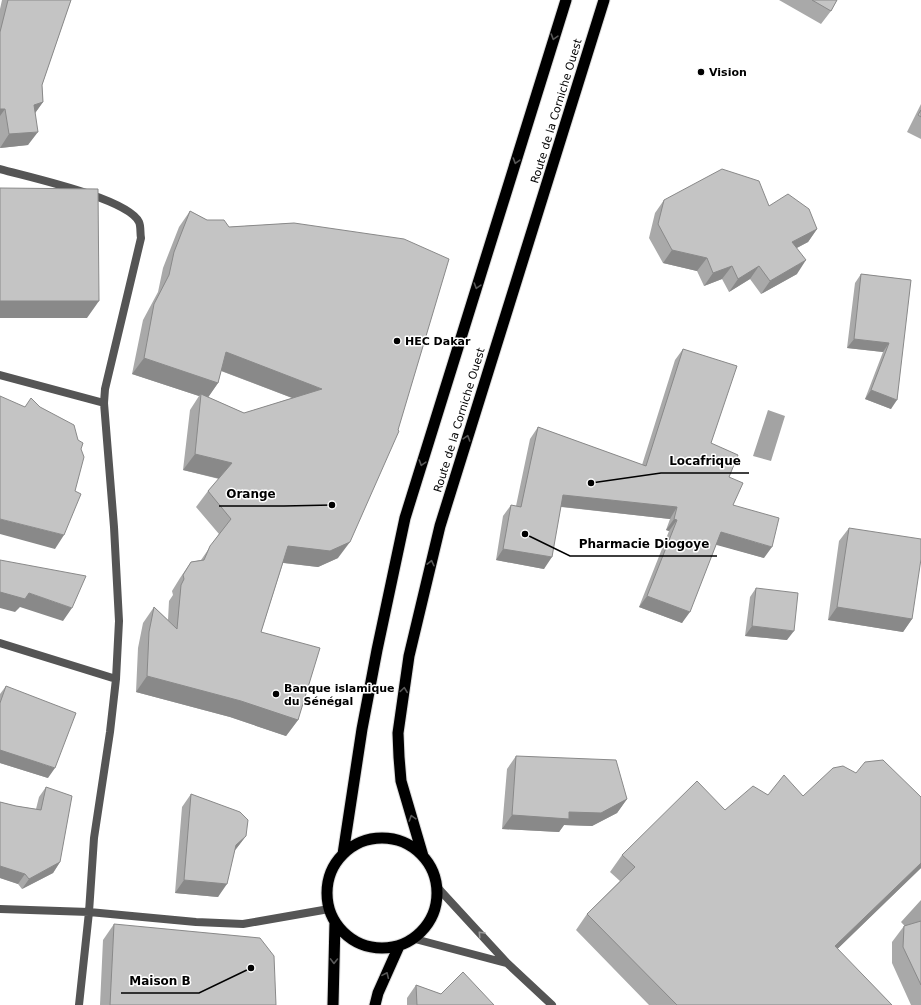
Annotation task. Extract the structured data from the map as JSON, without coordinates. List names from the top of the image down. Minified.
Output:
{"streets":{"highway":["Route de la Corniche Ouest"]},"places":["Vision","HEC Dakar","Locafrique","Orange","Pharmacie Diogoye","Banque islamique du Sénégal","Maison B"]}
